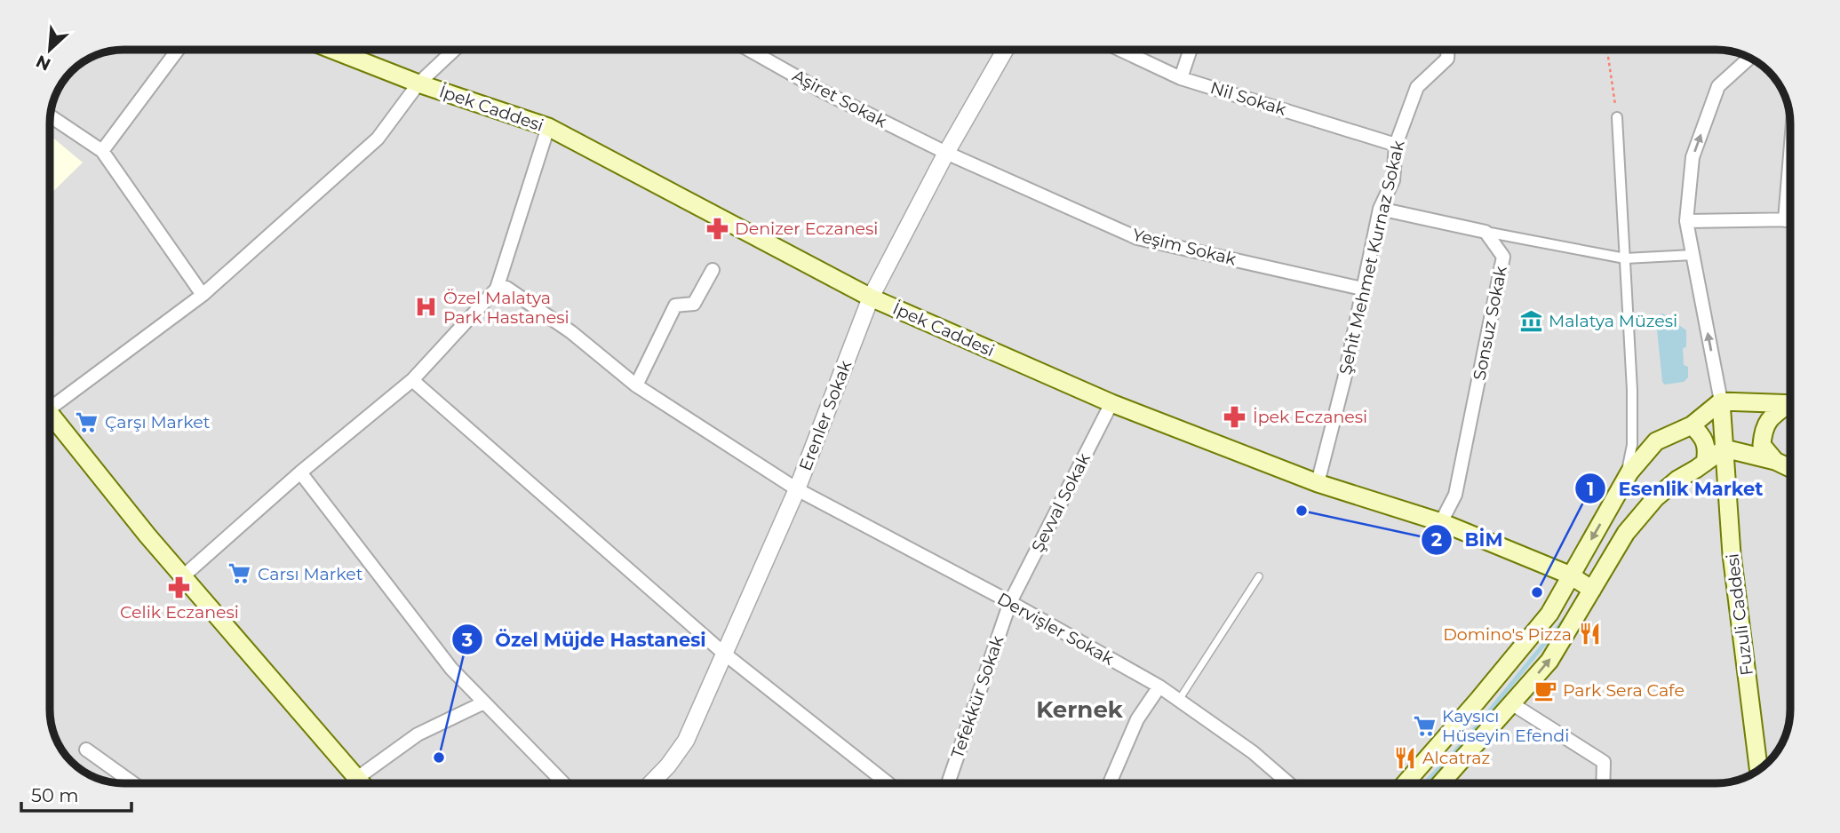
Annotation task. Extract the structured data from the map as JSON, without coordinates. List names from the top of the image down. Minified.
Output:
{"streets":{"main road":["İpek Caddesi","Fuzuli Caddesi"],"street":["Aşiret Sokak","Nil Sokak","Yeşim Sokak","Şehit Mehmet Kurnaz Sokak","Sonsuz Sokak","Erenler Sokak","Şevval Sokak","Dervişler Sokak","Tefekkür Sokak"]},"crossings":[["Aşiret Sokak","Yeşim Sokak"],["Aşiret Sokak","Erenler Sokak"],["Nil Sokak","Şehit Mehmet Kurnaz Sokak"],["İpek Caddesi","Şehit Mehmet Kurnaz Sokak"],["İpek Caddesi","Sonsuz Sokak"],["İpek Caddesi","Erenler Sokak"],["İpek Caddesi","Şevval Sokak"],["Yeşim Sokak","Şehit Mehmet Kurnaz Sokak"],["Yeşim Sokak","Erenler Sokak"],["Erenler Sokak","Dervişler Sokak"],["Şevval Sokak","Dervişler Sokak"],["Şevval Sokak","Tefekkür Sokak"],["Dervişler Sokak","Tefekkür Sokak"]],"districts":["Kernek"],"places":{"pharmacy":["Denizer Eczanesi","İpek Eczanesi","Celik Eczanesi"],"hospital":["Özel Malatya Park Hastanesi"],"museum":["Malatya Müzesi"],"supermarket":["Çarşı Market","Carsı Market","Kaysıcı Hüseyin Efendi"],"other":["BİM","Esenlik Market","Özel Müjde Hastanesi"],"restaurant":["Domino's Pizza","Alcatraz"],"cafe":["Park Sera Cafe"]},"scale_bar":"50 m","north":"bottom left"}
